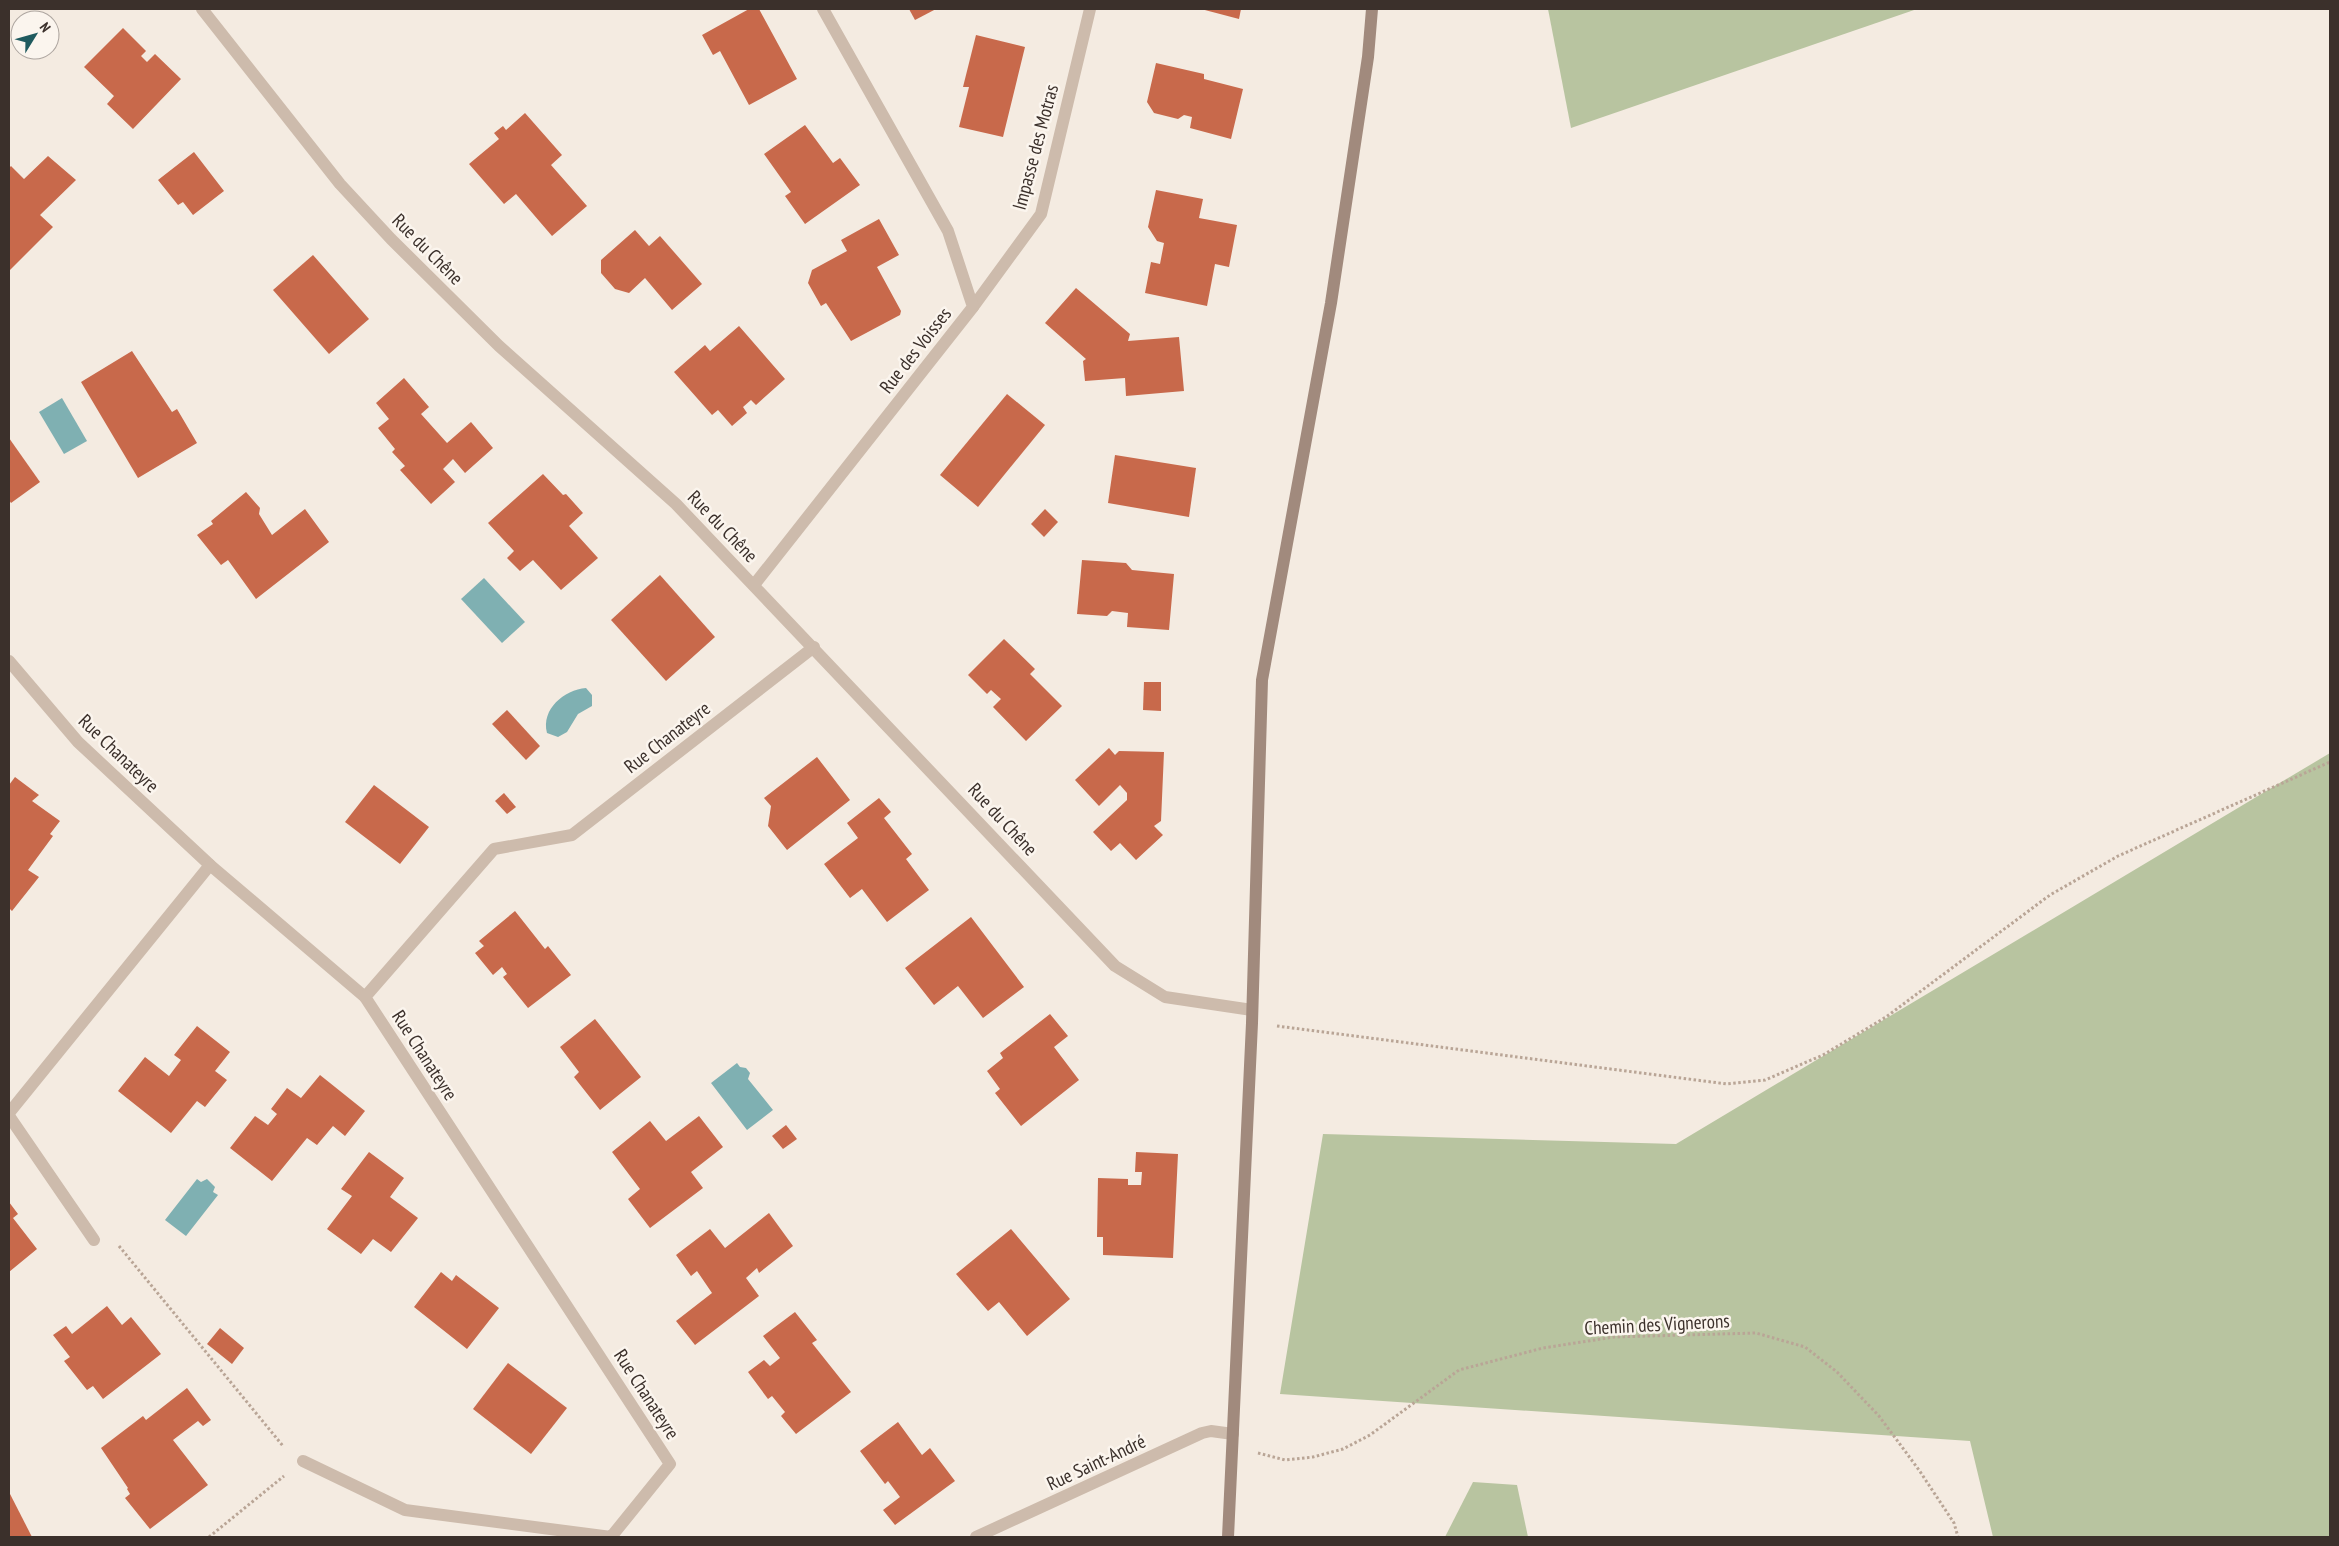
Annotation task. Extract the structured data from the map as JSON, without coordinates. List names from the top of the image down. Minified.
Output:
{"streets":{"street":["Impasse des Motras","Rue du Chêne","Rue des Voisses","Rue Chanateyre","Rue Saint-André"],"path":["Chemin des Vignerons"]},"crossings":[["Impasse des Motras","Rue des Voisses"],["Rue du Chêne","Rue des Voisses"],["Rue du Chêne","Rue Chanateyre"]],"north":"top right"}
